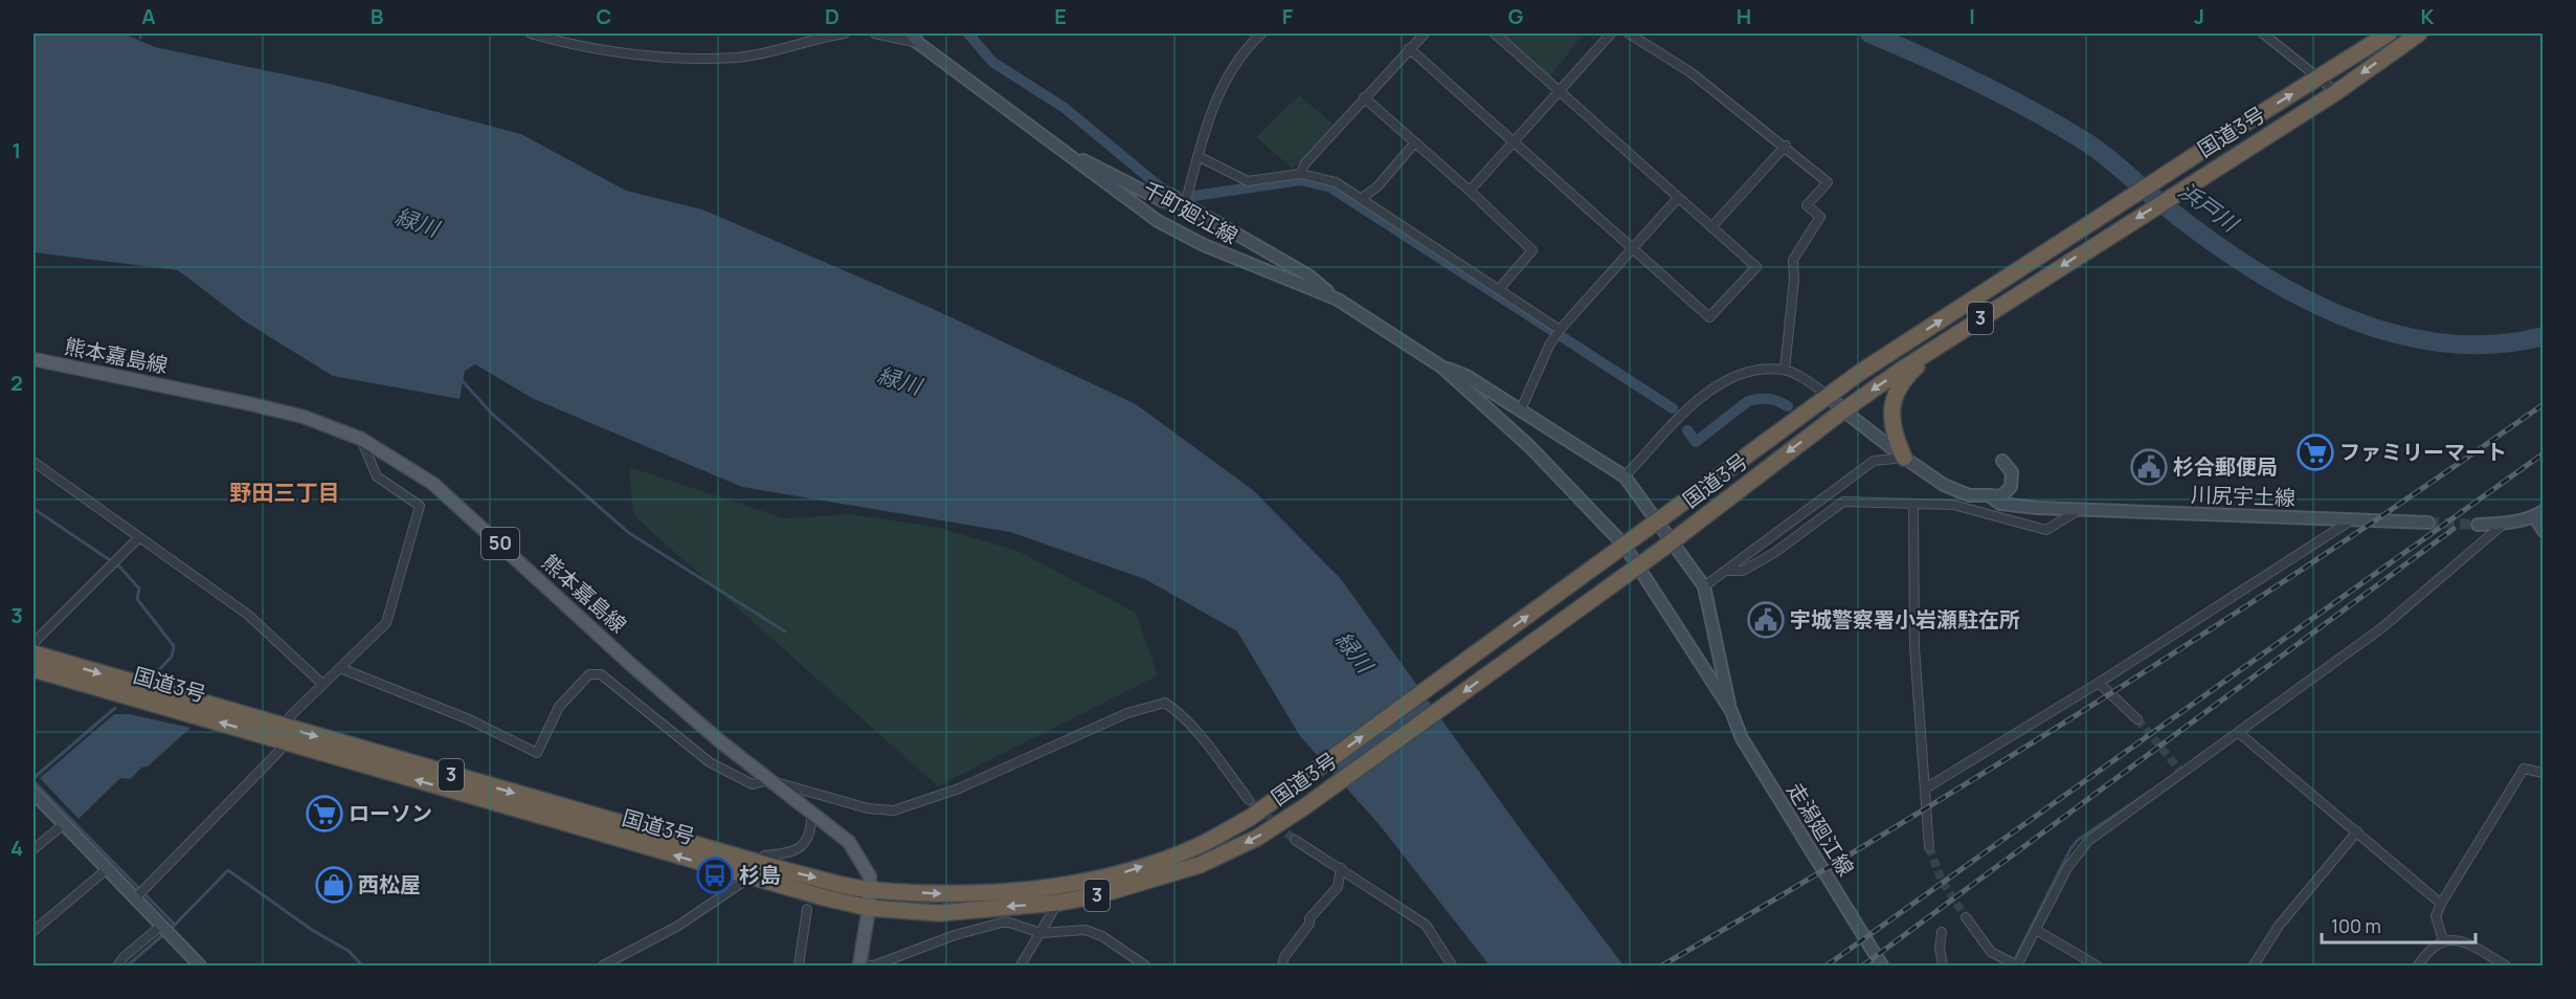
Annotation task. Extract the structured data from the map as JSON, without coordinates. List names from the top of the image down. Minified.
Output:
{"streets":{"highway":["国道3号","3"],"main road":["千町廻江線","熊本嘉島線","川尻宇土線","50","走潟廻江線"]},"crossings":[["国道3号","千町廻江線"],["国道3号","熊本嘉島線"],["国道3号","川尻宇土線"],["国道3号","走潟廻江線"],["千町廻江線","走潟廻江線"]],"districts":["野田三丁目"],"water":["浜戸川","緑川"],"places":{"supermarket":["ファミリーマート","ローソン"],"public building":["杉合郵便局","宇城警察署小岩瀬駐在所"],"bus stop":["杉島"],"shop":["西松屋"]},"scale_bar":"100 m","grid":{"columns":["A","B","C","D","E","F","G","H","I","J","K"],"rows":["1","2","3","4"]}}
